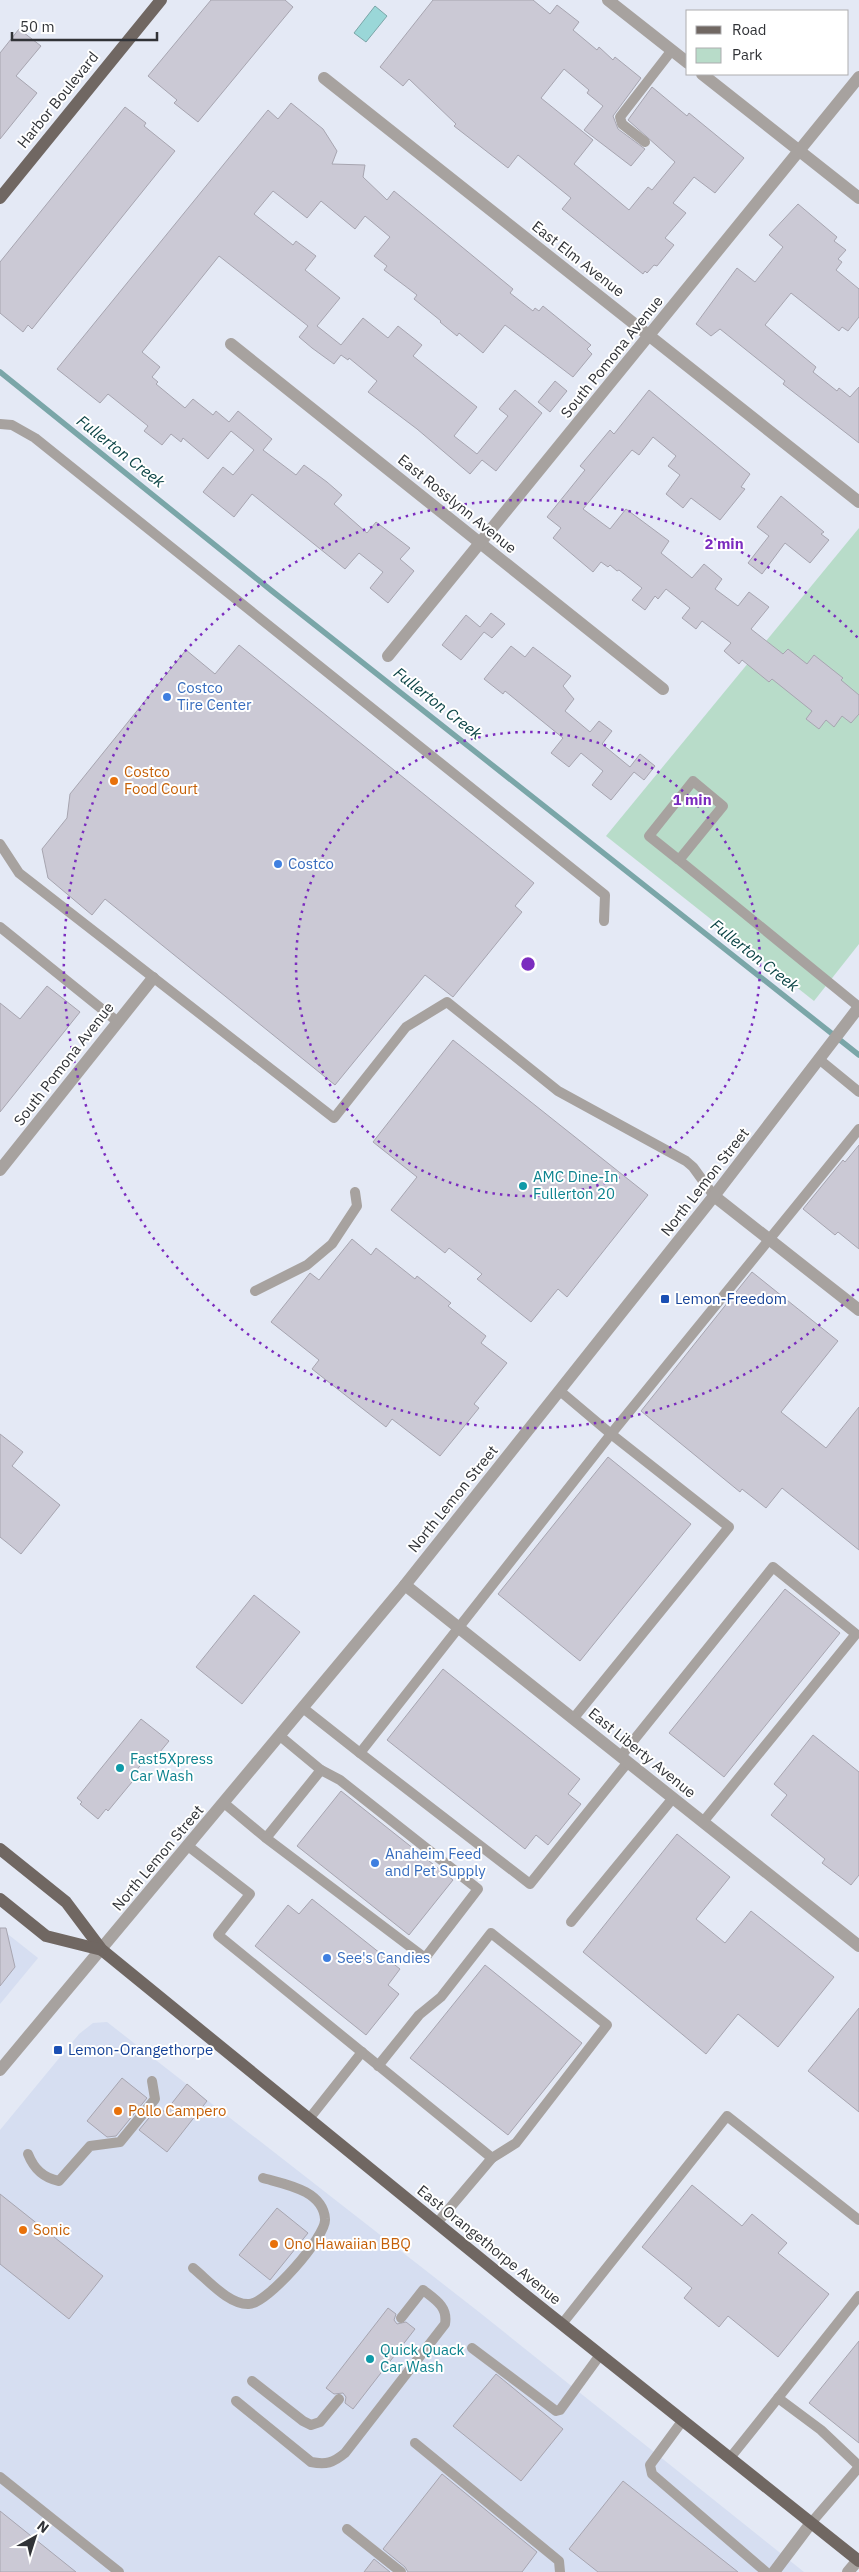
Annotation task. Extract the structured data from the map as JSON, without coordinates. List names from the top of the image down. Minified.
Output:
{"streets":{"main road":["Harbor Boulevard","East Orangethorpe Avenue"],"street":["East Elm Avenue","South Pomona Avenue","East Rosslynn Avenue","North Lemon Street","East Liberty Avenue"]},"crossings":[["East Elm Avenue","South Pomona Avenue"],["South Pomona Avenue","East Rosslynn Avenue"],["North Lemon Street","East Liberty Avenue"],["North Lemon Street","East Orangethorpe Avenue"]],"water":["Fullerton Creek"],"places":{"other":["Costco Tire Center","Costco Food Court","Costco","AMC Dine-In Fullerton 20","Fast5Xpress Car Wash","Anaheim Feed and Pet Supply","See's Candies","Pollo Campero","Sonic","Ono Hawaiian BBQ","Quick Quack Car Wash"],"transit":["Lemon-Freedom","Lemon-Orangethorpe"]},"legend":["Road","Park"],"scale_bar":"50 m","north":"top right","rings":["2 min","1 min"]}
